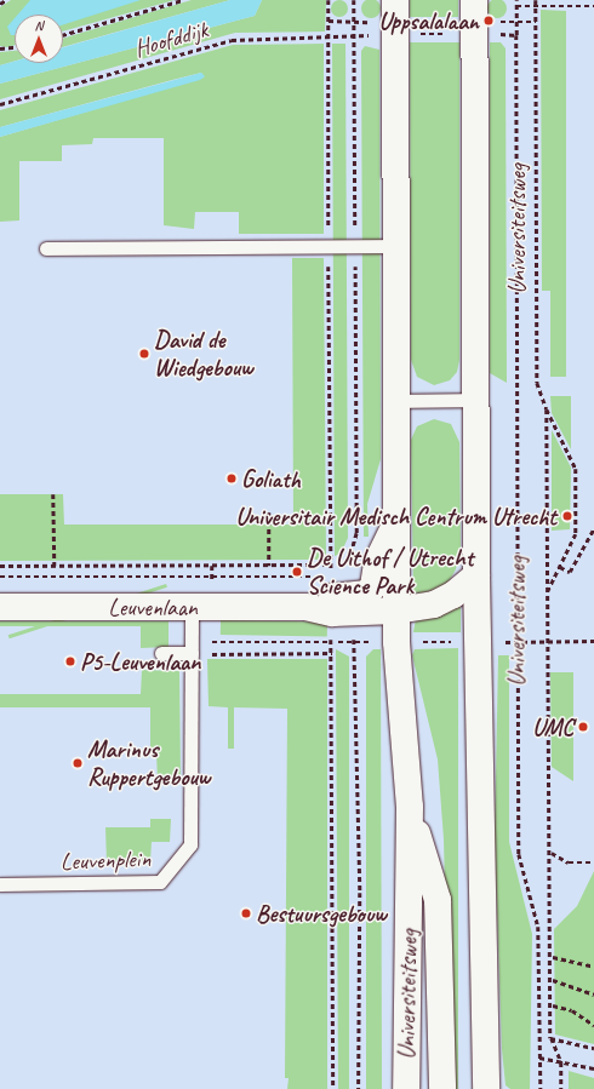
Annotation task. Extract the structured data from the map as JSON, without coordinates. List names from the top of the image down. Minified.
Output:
{"streets":{"main road":["Universiteitsweg","Leuvenlaan"],"lane":["Leuvenplein"],"path":["Hoofddijk"]},"crossings":[["Universiteitsweg","Leuvenlaan"],["Leuvenlaan","Leuvenplein"]],"places":["Uppsalalaan","David de Wiedgebouw","Goliath","Universitair Medisch Centrum Utrecht","De Uithof / Utrecht Science Park","P5-Leuvenlaan","UMC","Marinus Ruppertgebouw","Bestuursgebouw"],"north":"top"}
